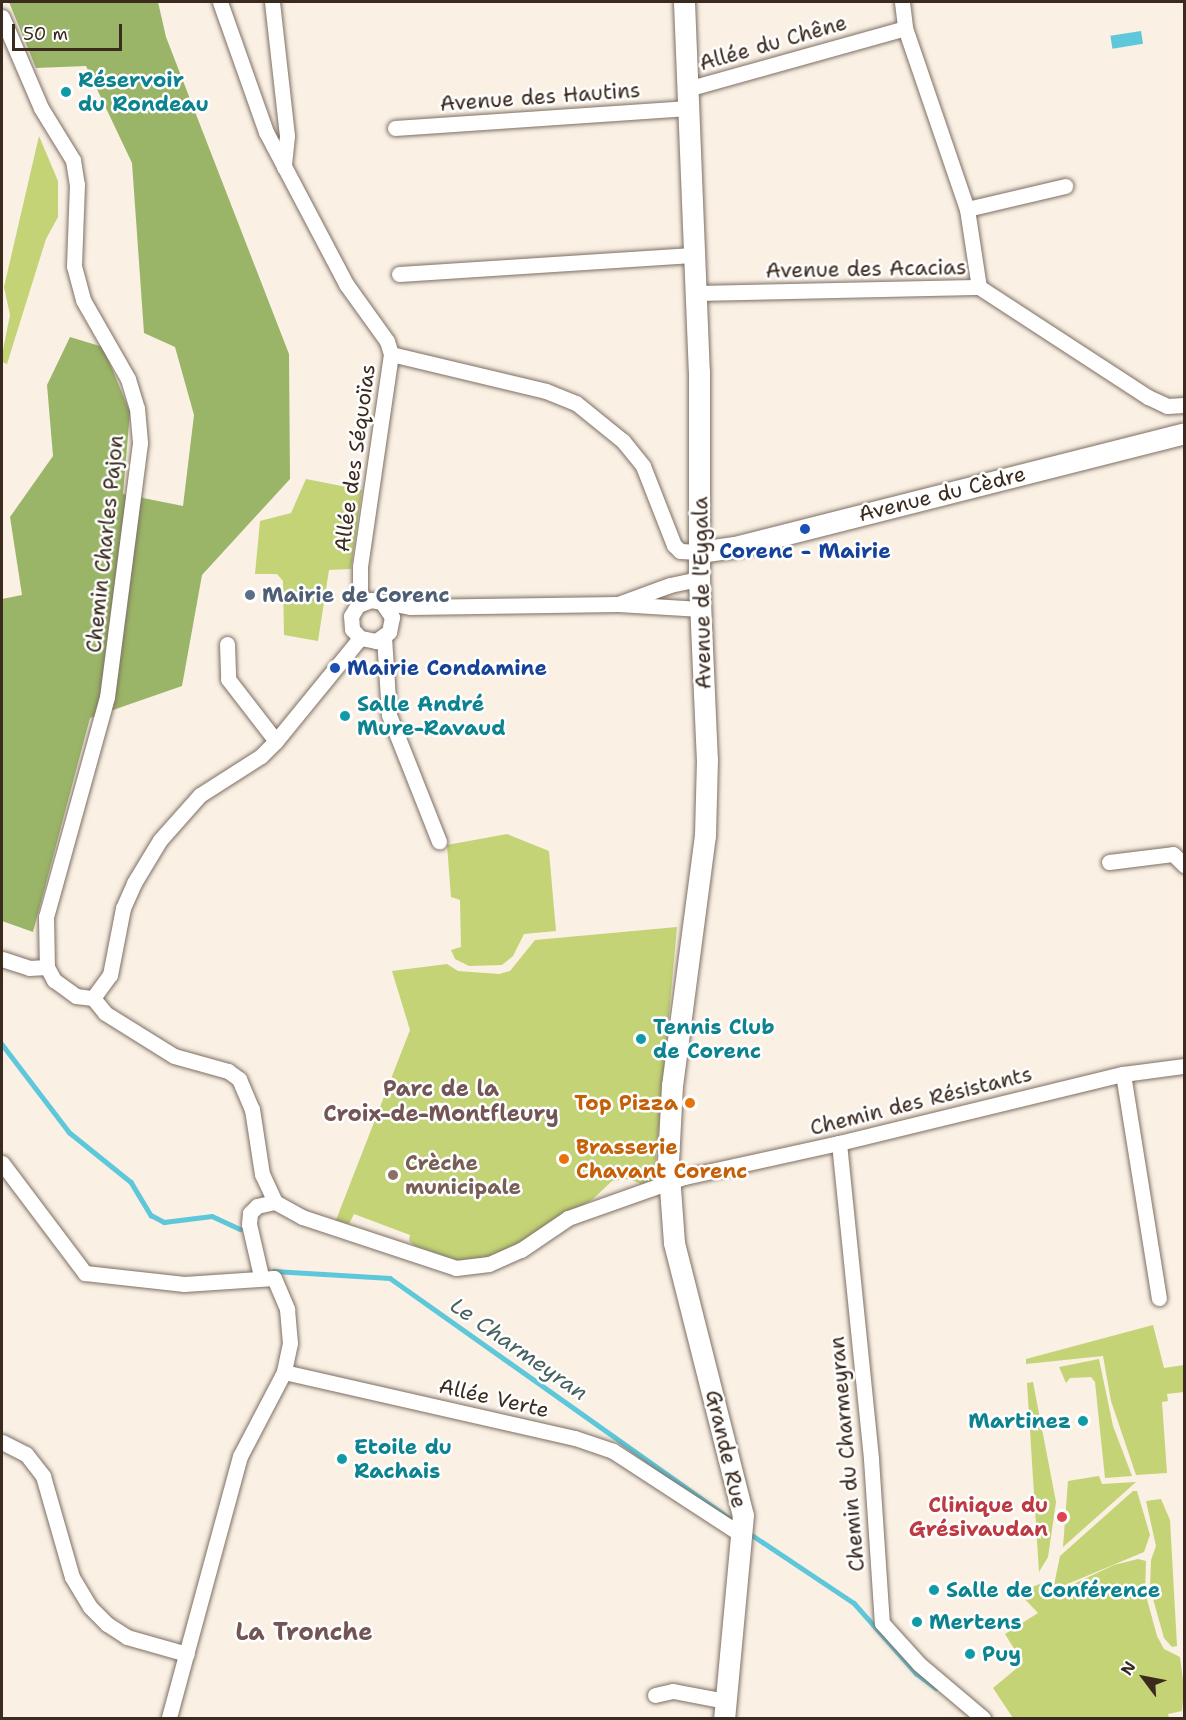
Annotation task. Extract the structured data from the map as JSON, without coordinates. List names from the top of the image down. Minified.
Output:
{"streets":{"street":["Allée du Chêne","Avenue des Hautins","Avenue des Acacias","Allée des Séquoïas","Avenue du Cèdre","Chemin Charles Pajon","Avenue de l'Eygala","Chemin des Résistants","Allée Verte","Grande Rue","Chemin du Charmeyran"]},"crossings":[["Allée du Chêne","Avenue des Hautins"],["Allée du Chêne","Avenue de l'Eygala"],["Avenue des Hautins","Avenue de l'Eygala"],["Avenue des Acacias","Avenue de l'Eygala"],["Avenue du Cèdre","Avenue de l'Eygala"],["Avenue de l'Eygala","Chemin des Résistants"],["Avenue de l'Eygala","Grande Rue"],["Chemin des Résistants","Grande Rue"],["Chemin des Résistants","Chemin du Charmeyran"],["Allée Verte","Grande Rue"]],"districts":["Parc de la Croix-de-Montfleury","La Tronche"],"water":["Le Charmeyran"],"places":["Réservoir du Rondeau","Corenc - Mairie","Mairie de Corenc","Mairie Condamine","Salle André Mure-Ravaud","Tennis Club de Corenc","Top Pizza","Brasserie Chavant Corenc","Crèche municipale","Martinez","Etoile du Rachais","Clinique du Grésivaudan","Salle de Conférence","Mertens","Puy"],"scale_bar":"50 m","north":"top left"}
